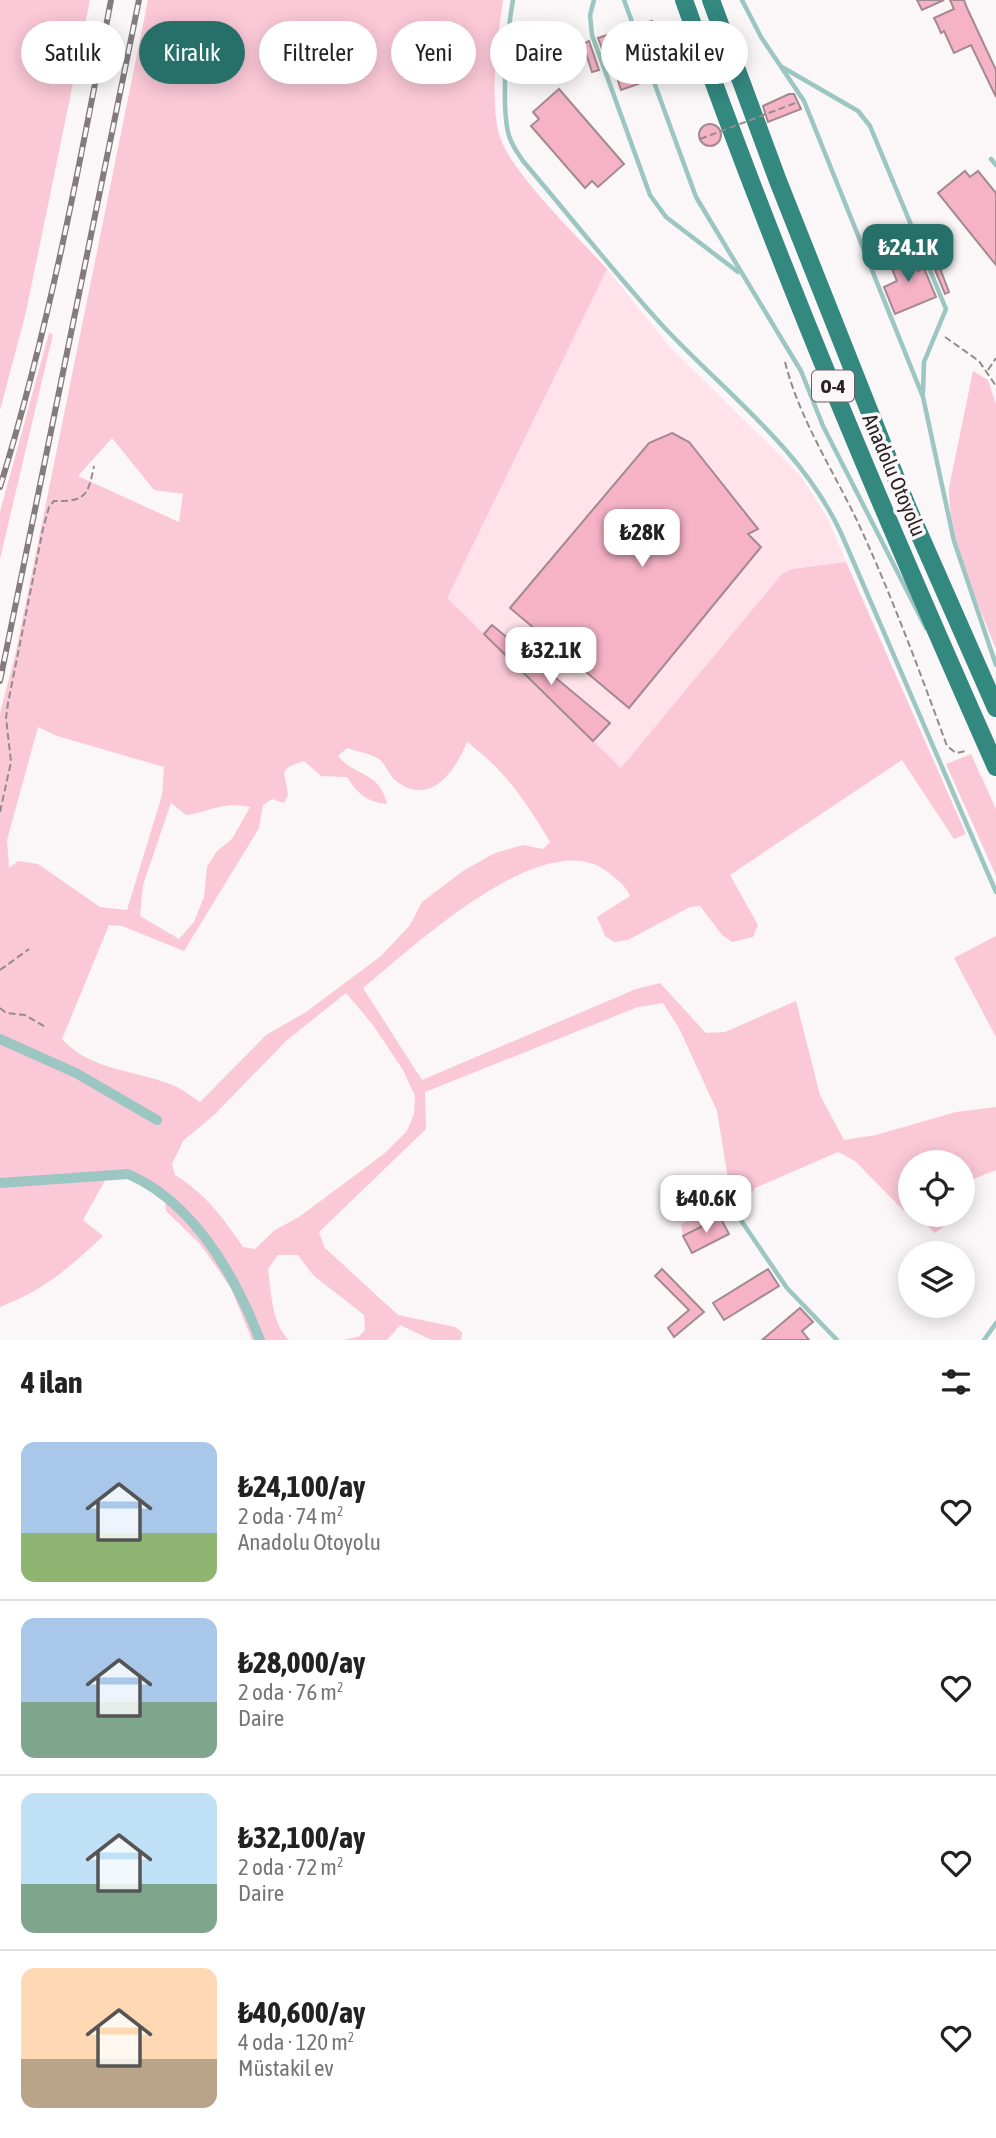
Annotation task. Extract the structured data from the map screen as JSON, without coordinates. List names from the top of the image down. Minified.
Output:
{"streets":{"highway":["O-4","Anadolu Otoyolu"]},"page":{"chip":["Satılık","Kiralık","Filtreler","Yeni","Daire","Müstakil ev"],"price":["₺24.1K","₺28K","₺32.1K","₺40.6K"],"heading":"4 ilan","list":[{"name":"₺24,100/ay","note":"2 oda · 74 m² · Anadolu Otoyolu"},{"name":"₺28,000/ay","note":"2 oda · 76 m² · Daire"},{"name":"₺32,100/ay","note":"2 oda · 72 m² · Daire"},{"name":"₺40,600/ay","note":"4 oda · 120 m² · Müstakil ev"}]}}
